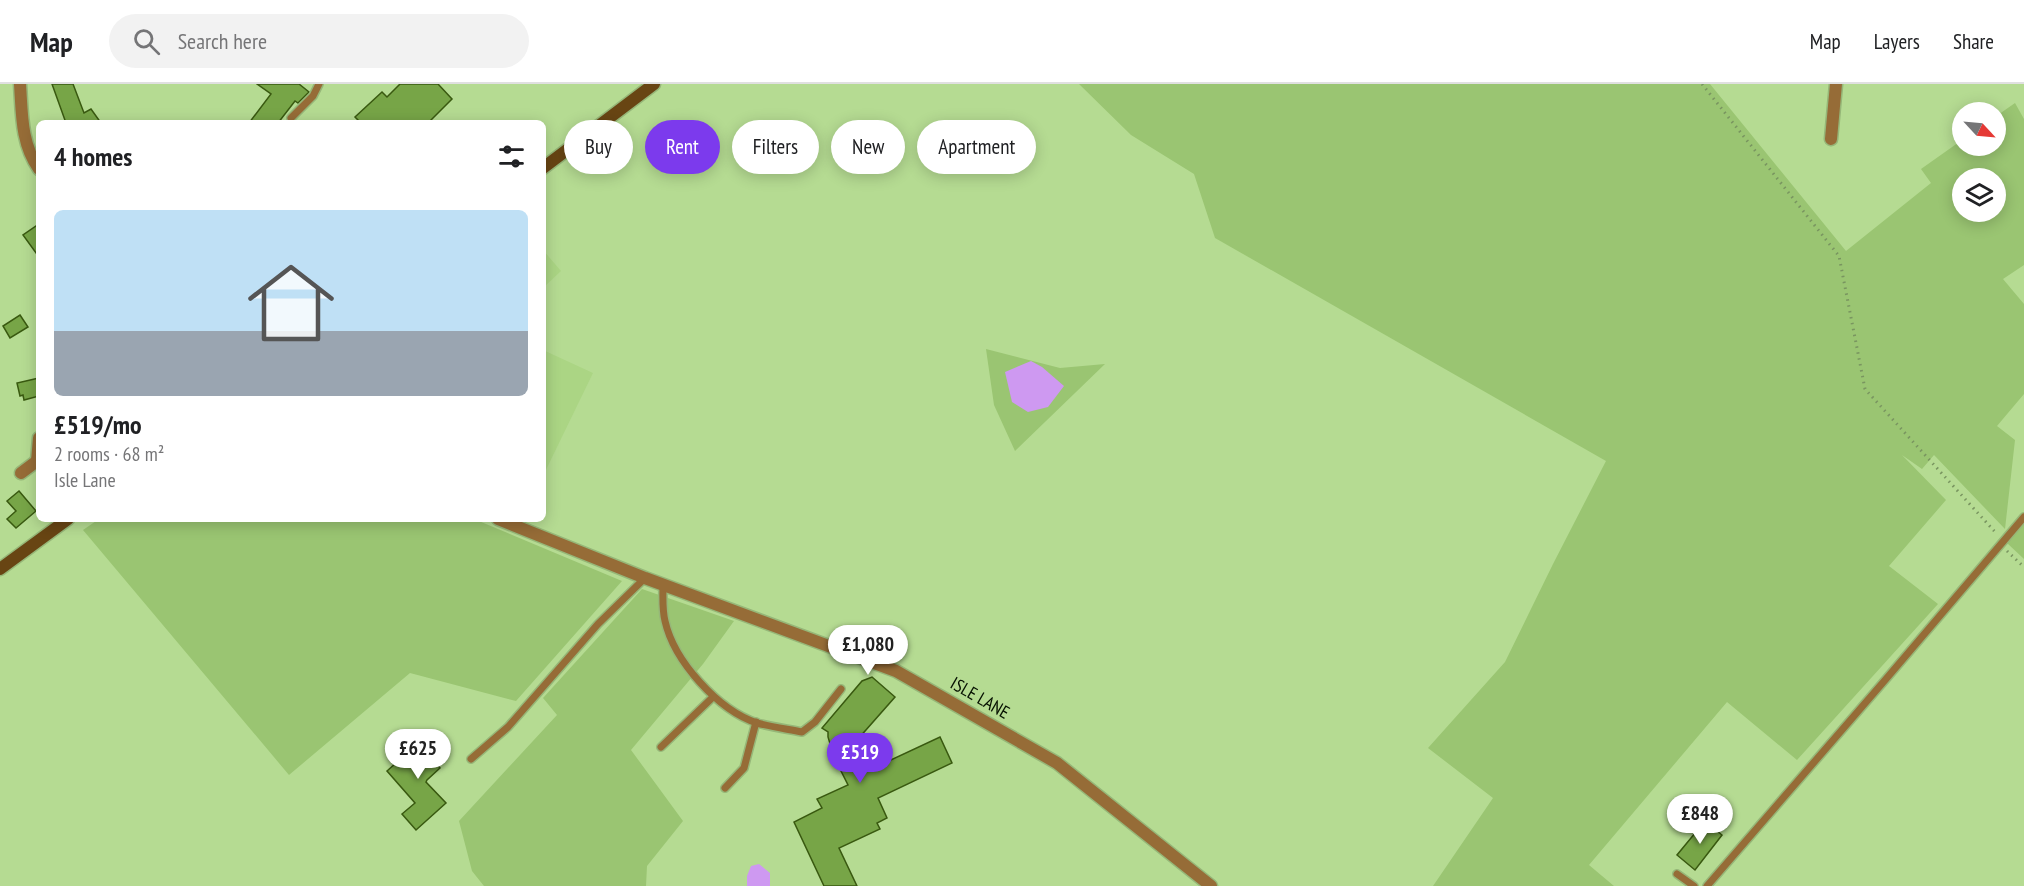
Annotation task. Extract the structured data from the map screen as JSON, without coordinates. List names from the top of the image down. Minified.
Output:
{"streets":{"street":["ISLE LANE"]},"north":"bottom right","page":{"header":"Map","search":"Search here","nav":["Map","Layers","Share"],"chip":["Buy","Rent","Filters","New","Apartment"],"heading":"4 homes","list":[{"name":"£519/mo","note":"2 rooms · 68 m² · Isle Lane"}],"price":["£1,080","£625","£519","£848"]}}
